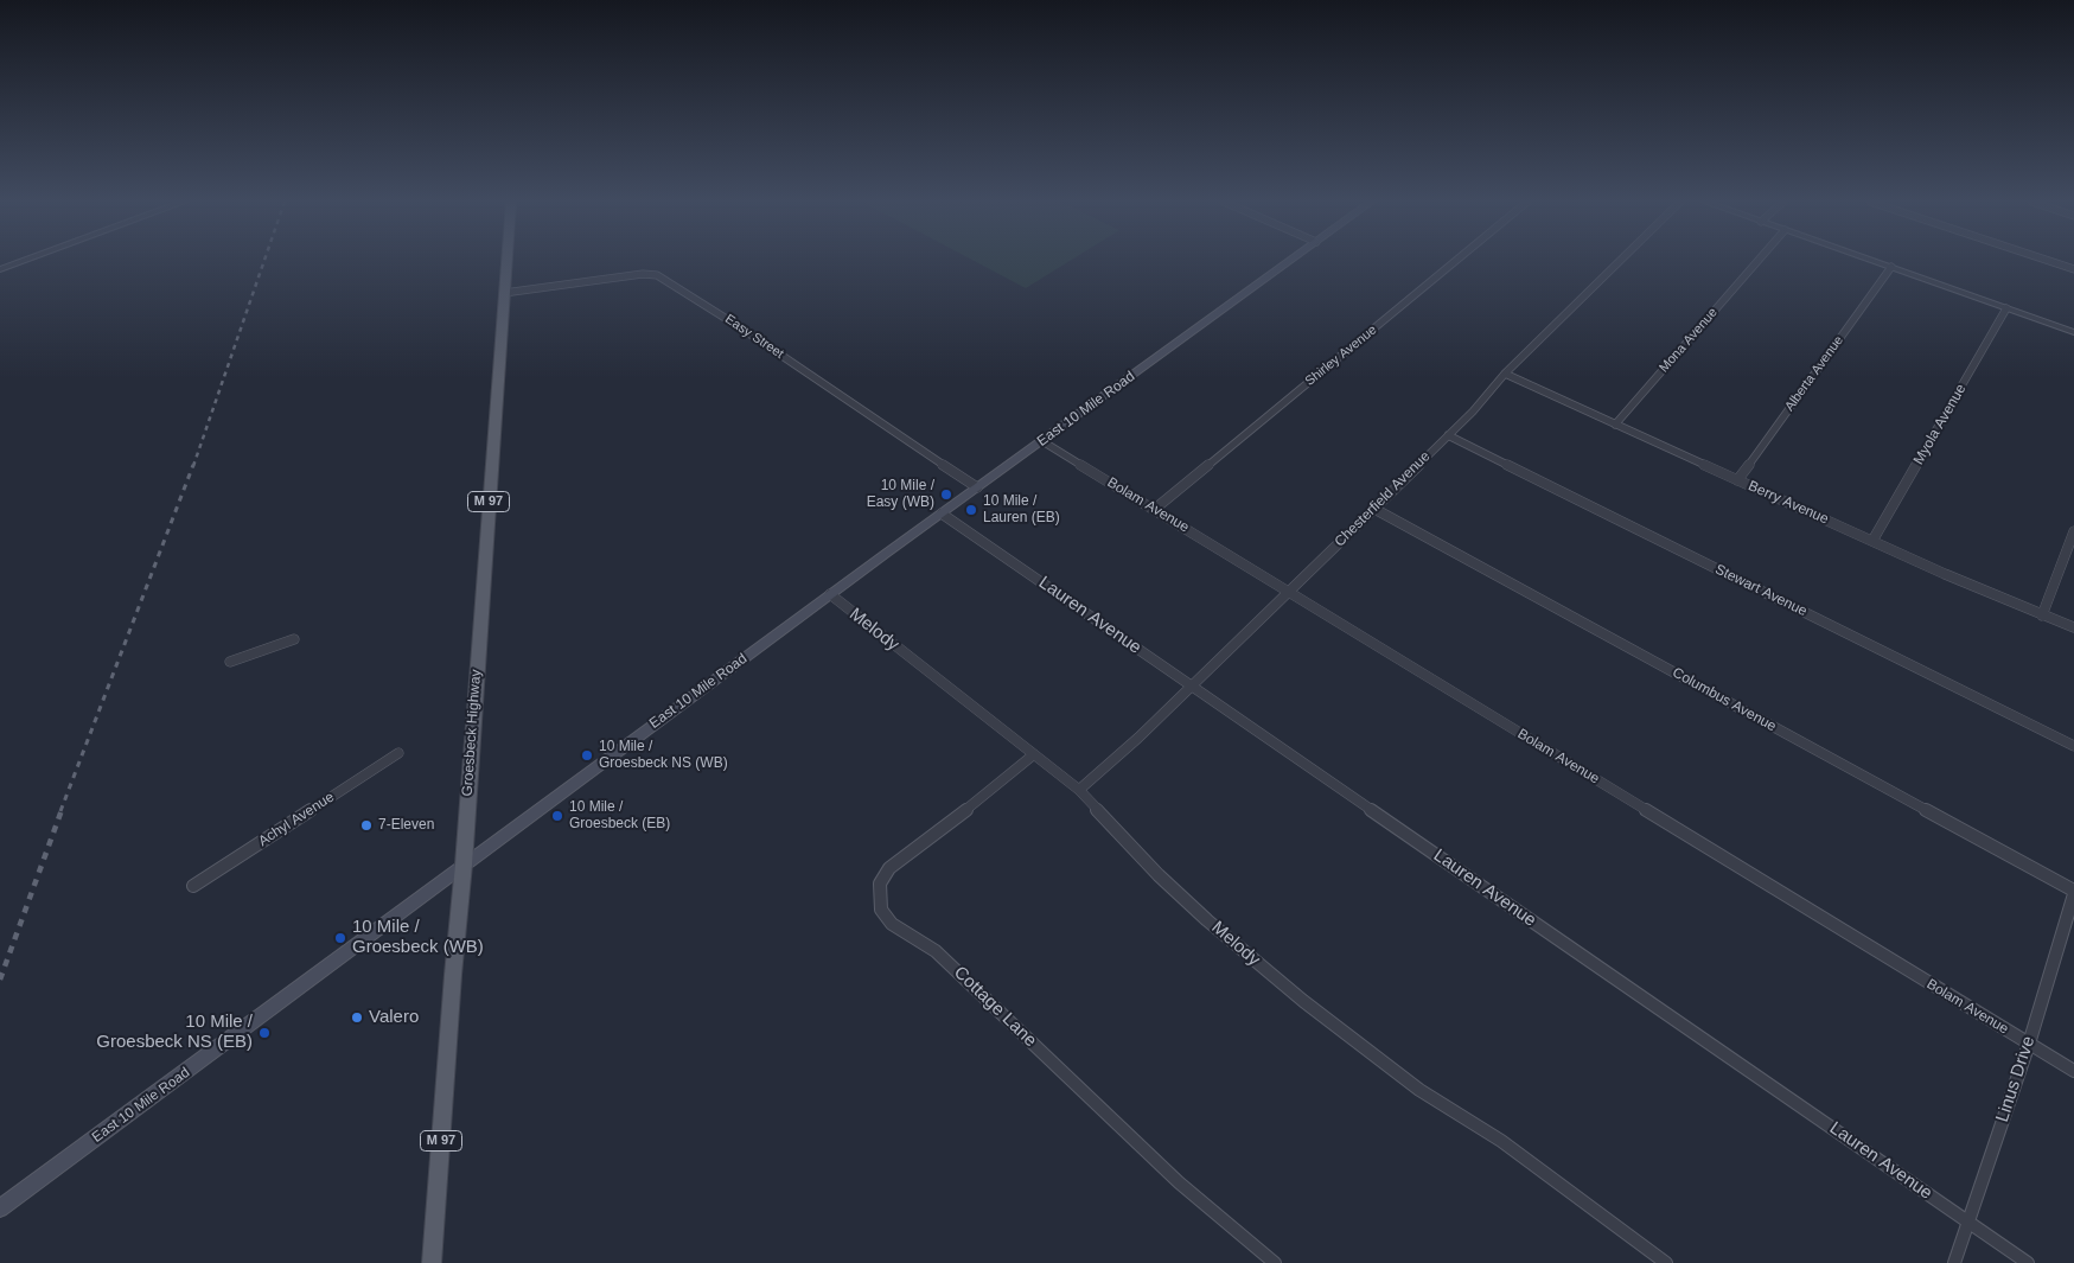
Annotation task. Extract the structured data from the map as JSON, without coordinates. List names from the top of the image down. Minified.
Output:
{"streets":{"main road":["East 10 Mile Road","M 97","Groesbeck Highway"],"street":["Easy Street","Mona Avenue","Shirley Avenue","Alberta Avenue","Myola Avenue","Chesterfield Avenue","Berry Avenue","Bolam Avenue","Stewart Avenue","Lauren Avenue","Melody","Columbus Avenue","Achyl Avenue","Cottage Lane","Linus Drive"]},"crossings":[["Easy Street","East 10 Mile Road"],["Easy Street","Groesbeck Highway"],["Mona Avenue","Berry Avenue"],["Shirley Avenue","Bolam Avenue"],["Alberta Avenue","Berry Avenue"],["East 10 Mile Road","Bolam Avenue"],["East 10 Mile Road","Lauren Avenue"],["East 10 Mile Road","Melody"],["East 10 Mile Road","Groesbeck Highway"],["Myola Avenue","Berry Avenue"],["Chesterfield Avenue","Berry Avenue"],["Chesterfield Avenue","Bolam Avenue"],["Chesterfield Avenue","Stewart Avenue"],["Chesterfield Avenue","Lauren Avenue"],["Chesterfield Avenue","Melody"],["Chesterfield Avenue","Columbus Avenue"],["Bolam Avenue","Linus Drive"],["Lauren Avenue","Linus Drive"],["Melody","Cottage Lane"],["Columbus Avenue","Linus Drive"]],"places":["10 Mile / Easy (WB)","10 Mile / Lauren (EB)","10 Mile / Groesbeck NS (WB)","10 Mile / Groesbeck (EB)","7-Eleven","10 Mile / Groesbeck (WB)","Valero","10 Mile / Groesbeck NS (EB)"]}
